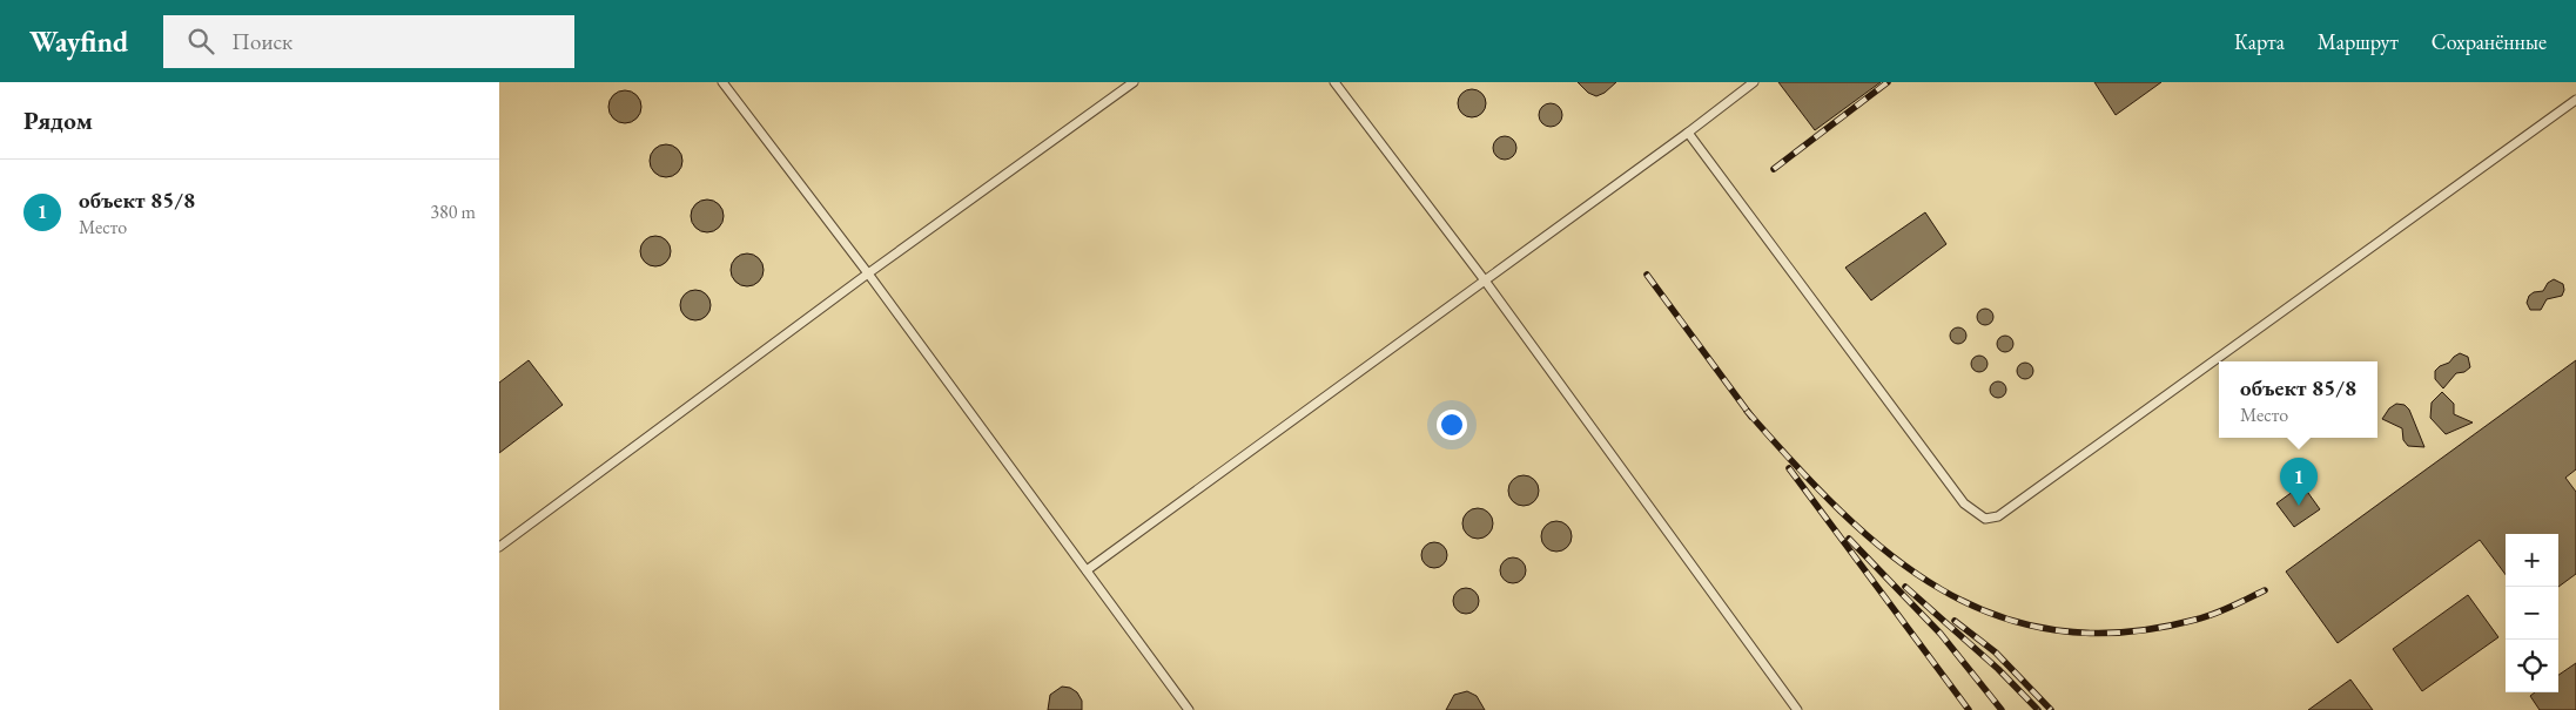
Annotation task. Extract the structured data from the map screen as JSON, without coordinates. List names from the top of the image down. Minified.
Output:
{"page":{"header":"Wayfind","search":"Поиск","nav":["Карта","Маршрут","Сохранённые"],"heading":"Рядом","list":[{"mark":"1","name":"объект 85/8","note":"Место","value":"380 m"}],"popup":["объект 85/8","Место"],"pins":"1","map_buttons":["+","−"]}}
